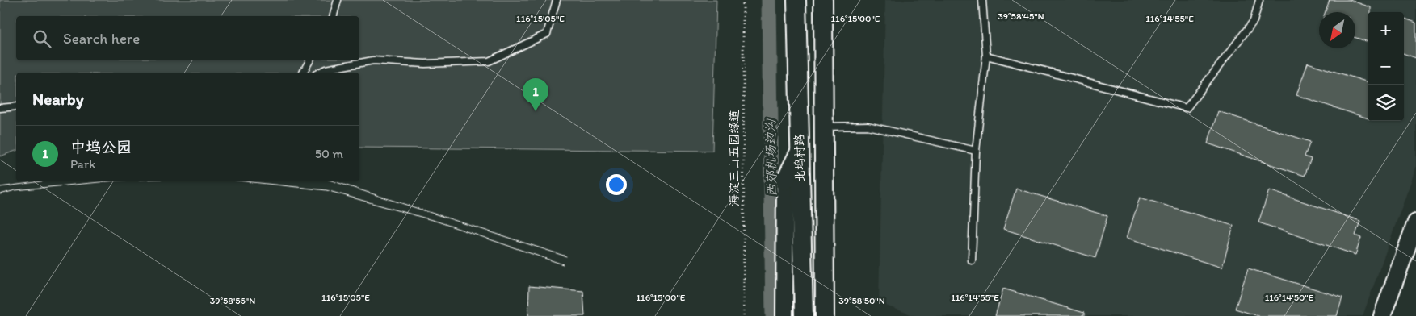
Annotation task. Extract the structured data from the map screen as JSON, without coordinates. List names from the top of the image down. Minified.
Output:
{"streets":{"main road":["北坞村路"],"path":["海淀三山五园绿道"]},"water":["西郊机场边沟"],"north":"bottom left","page":{"map_buttons":["+","−"],"search":"Search here","heading":"Nearby","pins":"1","list":[{"mark":"1","name":"中坞公园","note":"Park","value":"50 m"}]},"coordinates":["39°58'45\"N","116°15'00\"E","116°15'05\"E","116°14'55\"E","116°14'50\"E","39°58'55\"N","39°58'50\"N"]}
